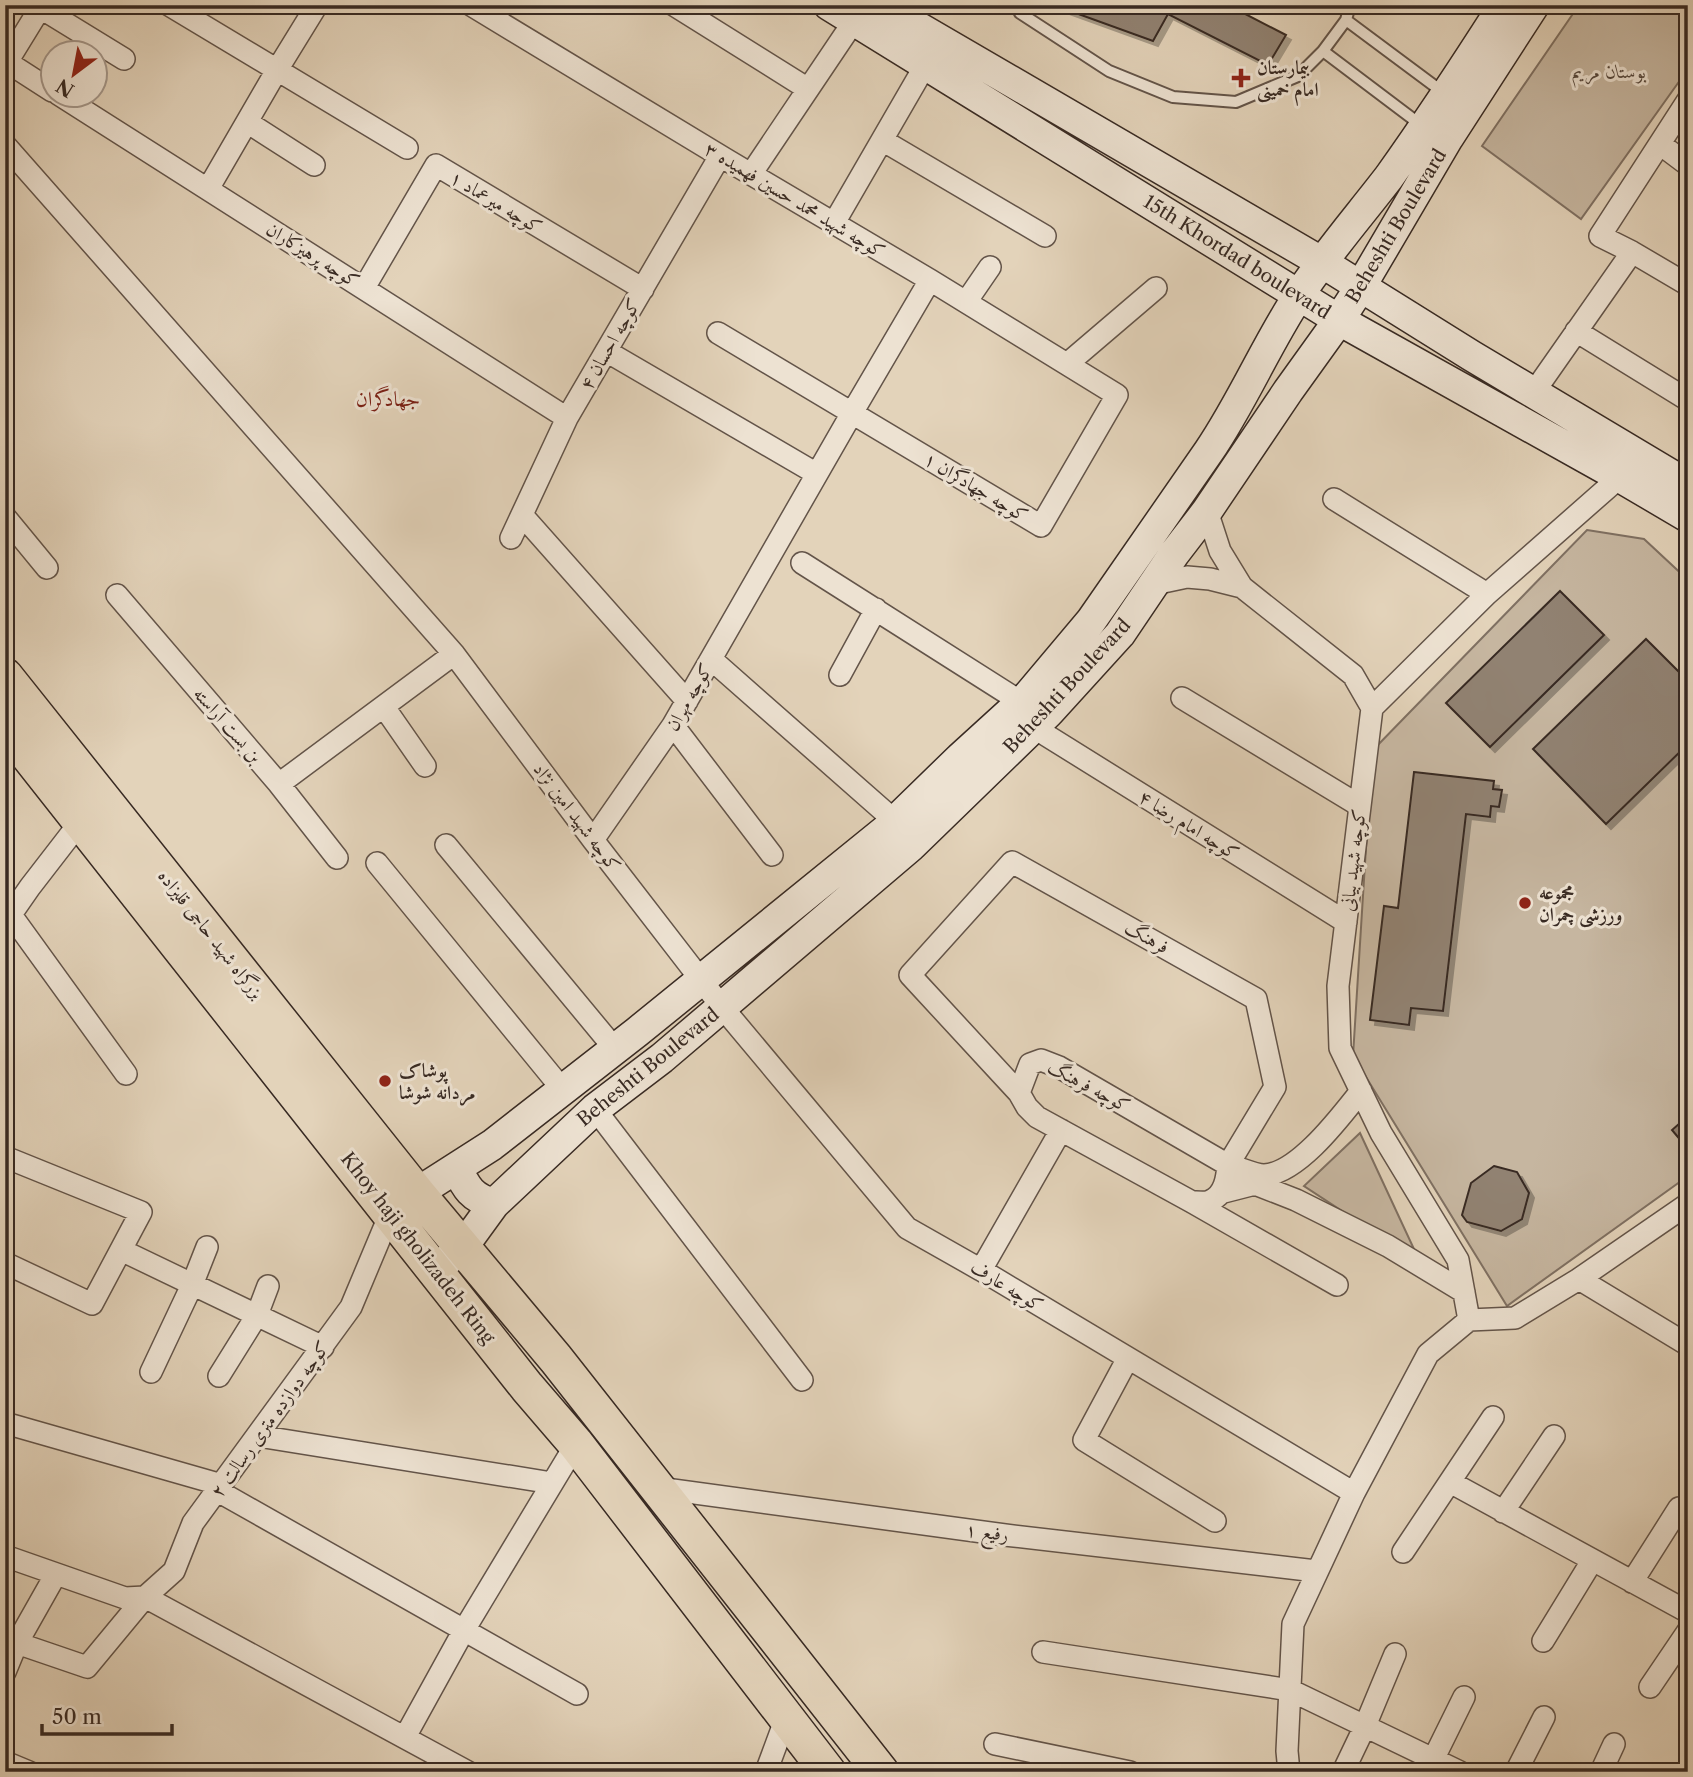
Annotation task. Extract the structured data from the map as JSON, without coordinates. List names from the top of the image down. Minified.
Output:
{"streets":{"highway":["بزرگراه شهید حاجی قلیزاده","Khoy haji gholizadeh Ring"],"main road":["Beheshti Boulevard","15th Khordad boulevard"],"street":["کوچه شهید محمد حسین فهمیده ۳","کوچه میرعماد ۱","کوچه پرهیزکاران","کوچه احسان ۴","کوچه جهادگران ۱","کوچه مهران","بن بست آراسته","کوچه شهید امین نژاد","کوچه امام رضا ۴","کوچه شهید بیانی","فرهنگ","کوچه فرهنگ","کوچه عارف","کوچه دوازده متری رسالت ۲","رفیع ۱"]},"crossings":[["کوچه شهید محمد حسین فهمیده ۳","کوچه احسان ۴"],["کوچه شهید محمد حسین فهمیده ۳","کوچه جهادگران ۱"],["کوچه شهید محمد حسین فهمیده ۳","کوچه مهران"],["کوچه میرعماد ۱","کوچه پرهیزکاران"],["کوچه میرعماد ۱","کوچه احسان ۴"],["Beheshti Boulevard","15th Khordad boulevard"],["Beheshti Boulevard","کوچه شهید امین نژاد"],["Beheshti Boulevard","کوچه امام رضا ۴"],["Beheshti Boulevard","بزرگراه شهید حاجی قلیزاده"],["Beheshti Boulevard","Khoy haji gholizadeh Ring"],["Beheshti Boulevard","کوچه عارف"],["Beheshti Boulevard","کوچه دوازده متری رسالت ۲"],["کوچه پرهیزکاران","کوچه احسان ۴"],["کوچه جهادگران ۱","کوچه مهران"],["کوچه مهران","کوچه شهید امین نژاد"],["کوچه شهید امین نژاد","کوچه عارف"],["کوچه امام رضا ۴","کوچه شهید بیانی"],["کوچه شهید بیانی","کوچه فرهنگ"],["بزرگراه شهید حاجی قلیزاده","Khoy haji gholizadeh Ring"],["بزرگراه شهید حاجی قلیزاده","کوچه دوازده متری رسالت ۲"],["فرهنگ","کوچه فرهنگ"],["Khoy haji gholizadeh Ring","کوچه دوازده متری رسالت ۲"],["Khoy haji gholizadeh Ring","رفیع ۱"]],"districts":["جهادگران"],"parks":["بوستان مریم"],"places":{"health":["بیمارستان امام خمینی"],"other":["مجموعه ورزشی چمران","پوشاک مردانه شوشا"]},"scale_bar":"50 m","north":"bottom left"}
